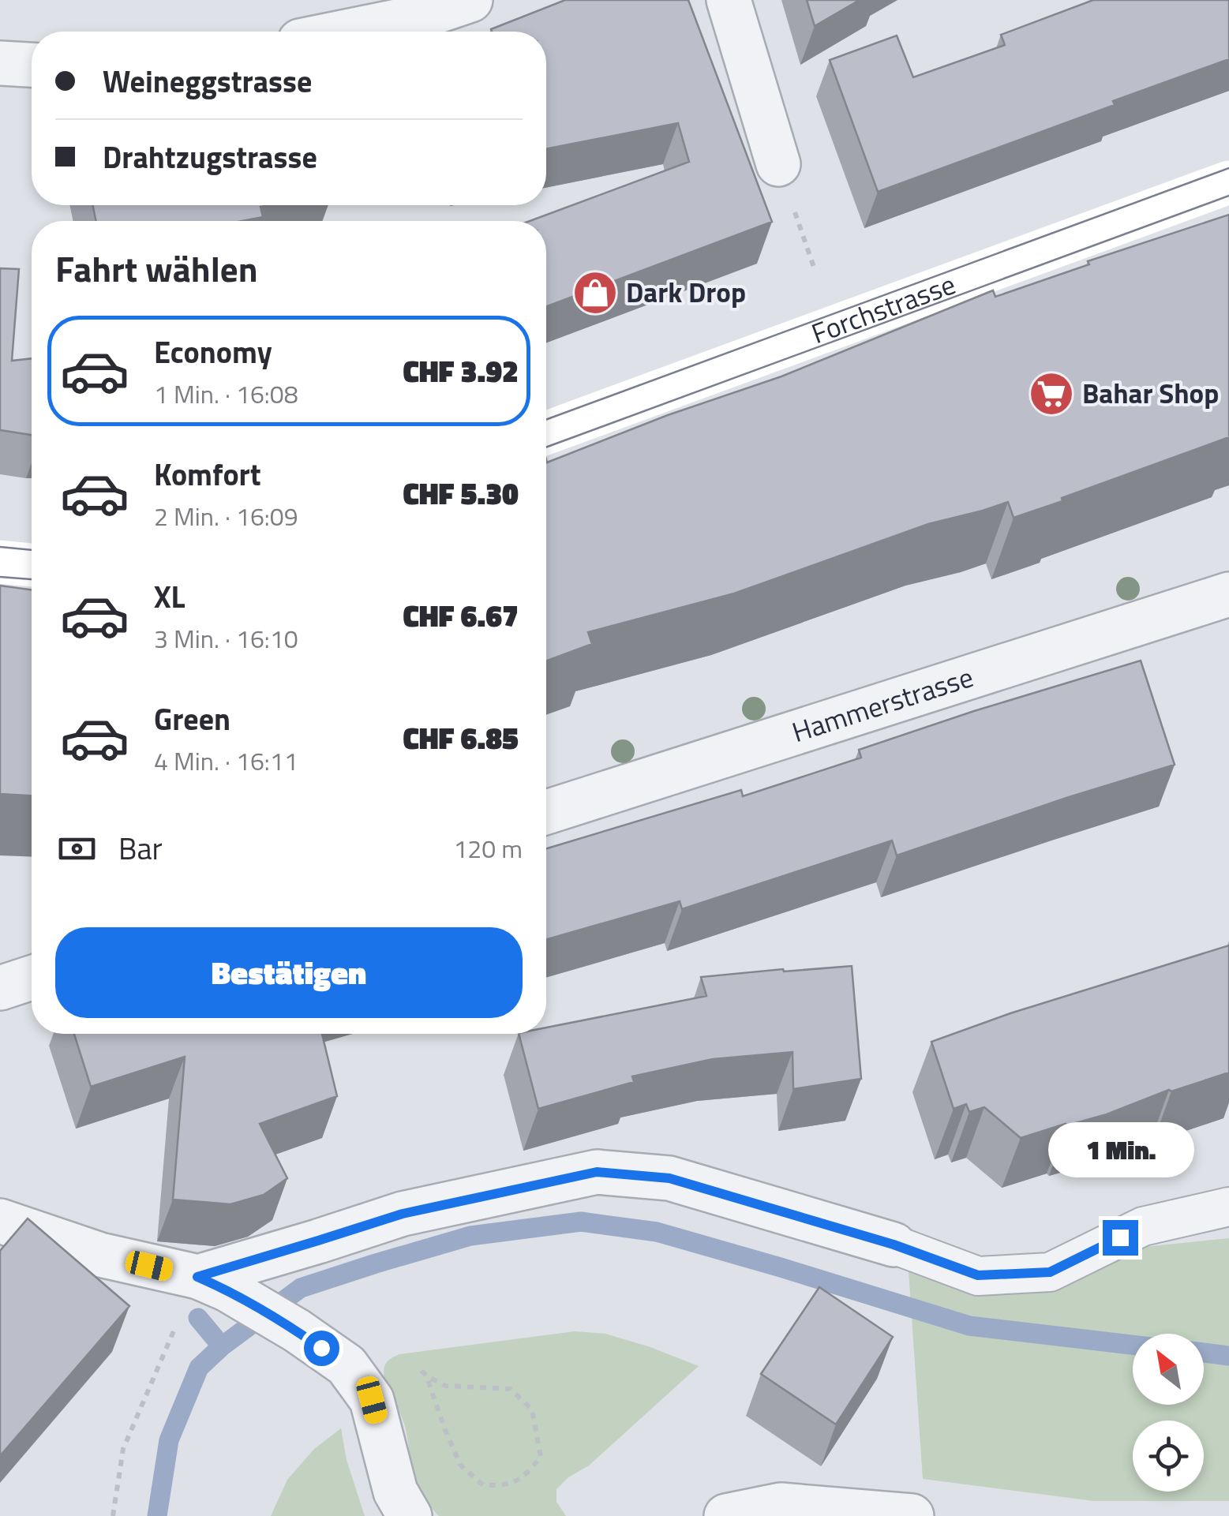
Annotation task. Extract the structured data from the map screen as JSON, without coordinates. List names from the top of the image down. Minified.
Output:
{"streets":{"main road":["Forchstrasse"],"street":["Hammerstrasse"]},"places":{"shop":["Dark Drop"],"supermarket":["Bahar Shop"]},"north":"top left","page":{"banner":["Weineggstrasse","Drahtzugstrasse"],"heading":"Fahrt wählen","list":[{"name":"Economy","note":"1 Min. · 16:08","value":"CHF 3.92"},{"name":"Komfort","note":"2 Min. · 16:09","value":"CHF 5.30"},{"name":"XL","note":"3 Min. · 16:10","value":"CHF 6.67"},{"name":"Green","note":"4 Min. · 16:11","value":"CHF 6.85"}],"pay":["Bar","120 m"],"buttons":"Bestätigen","bubble":"1 Min."}}
